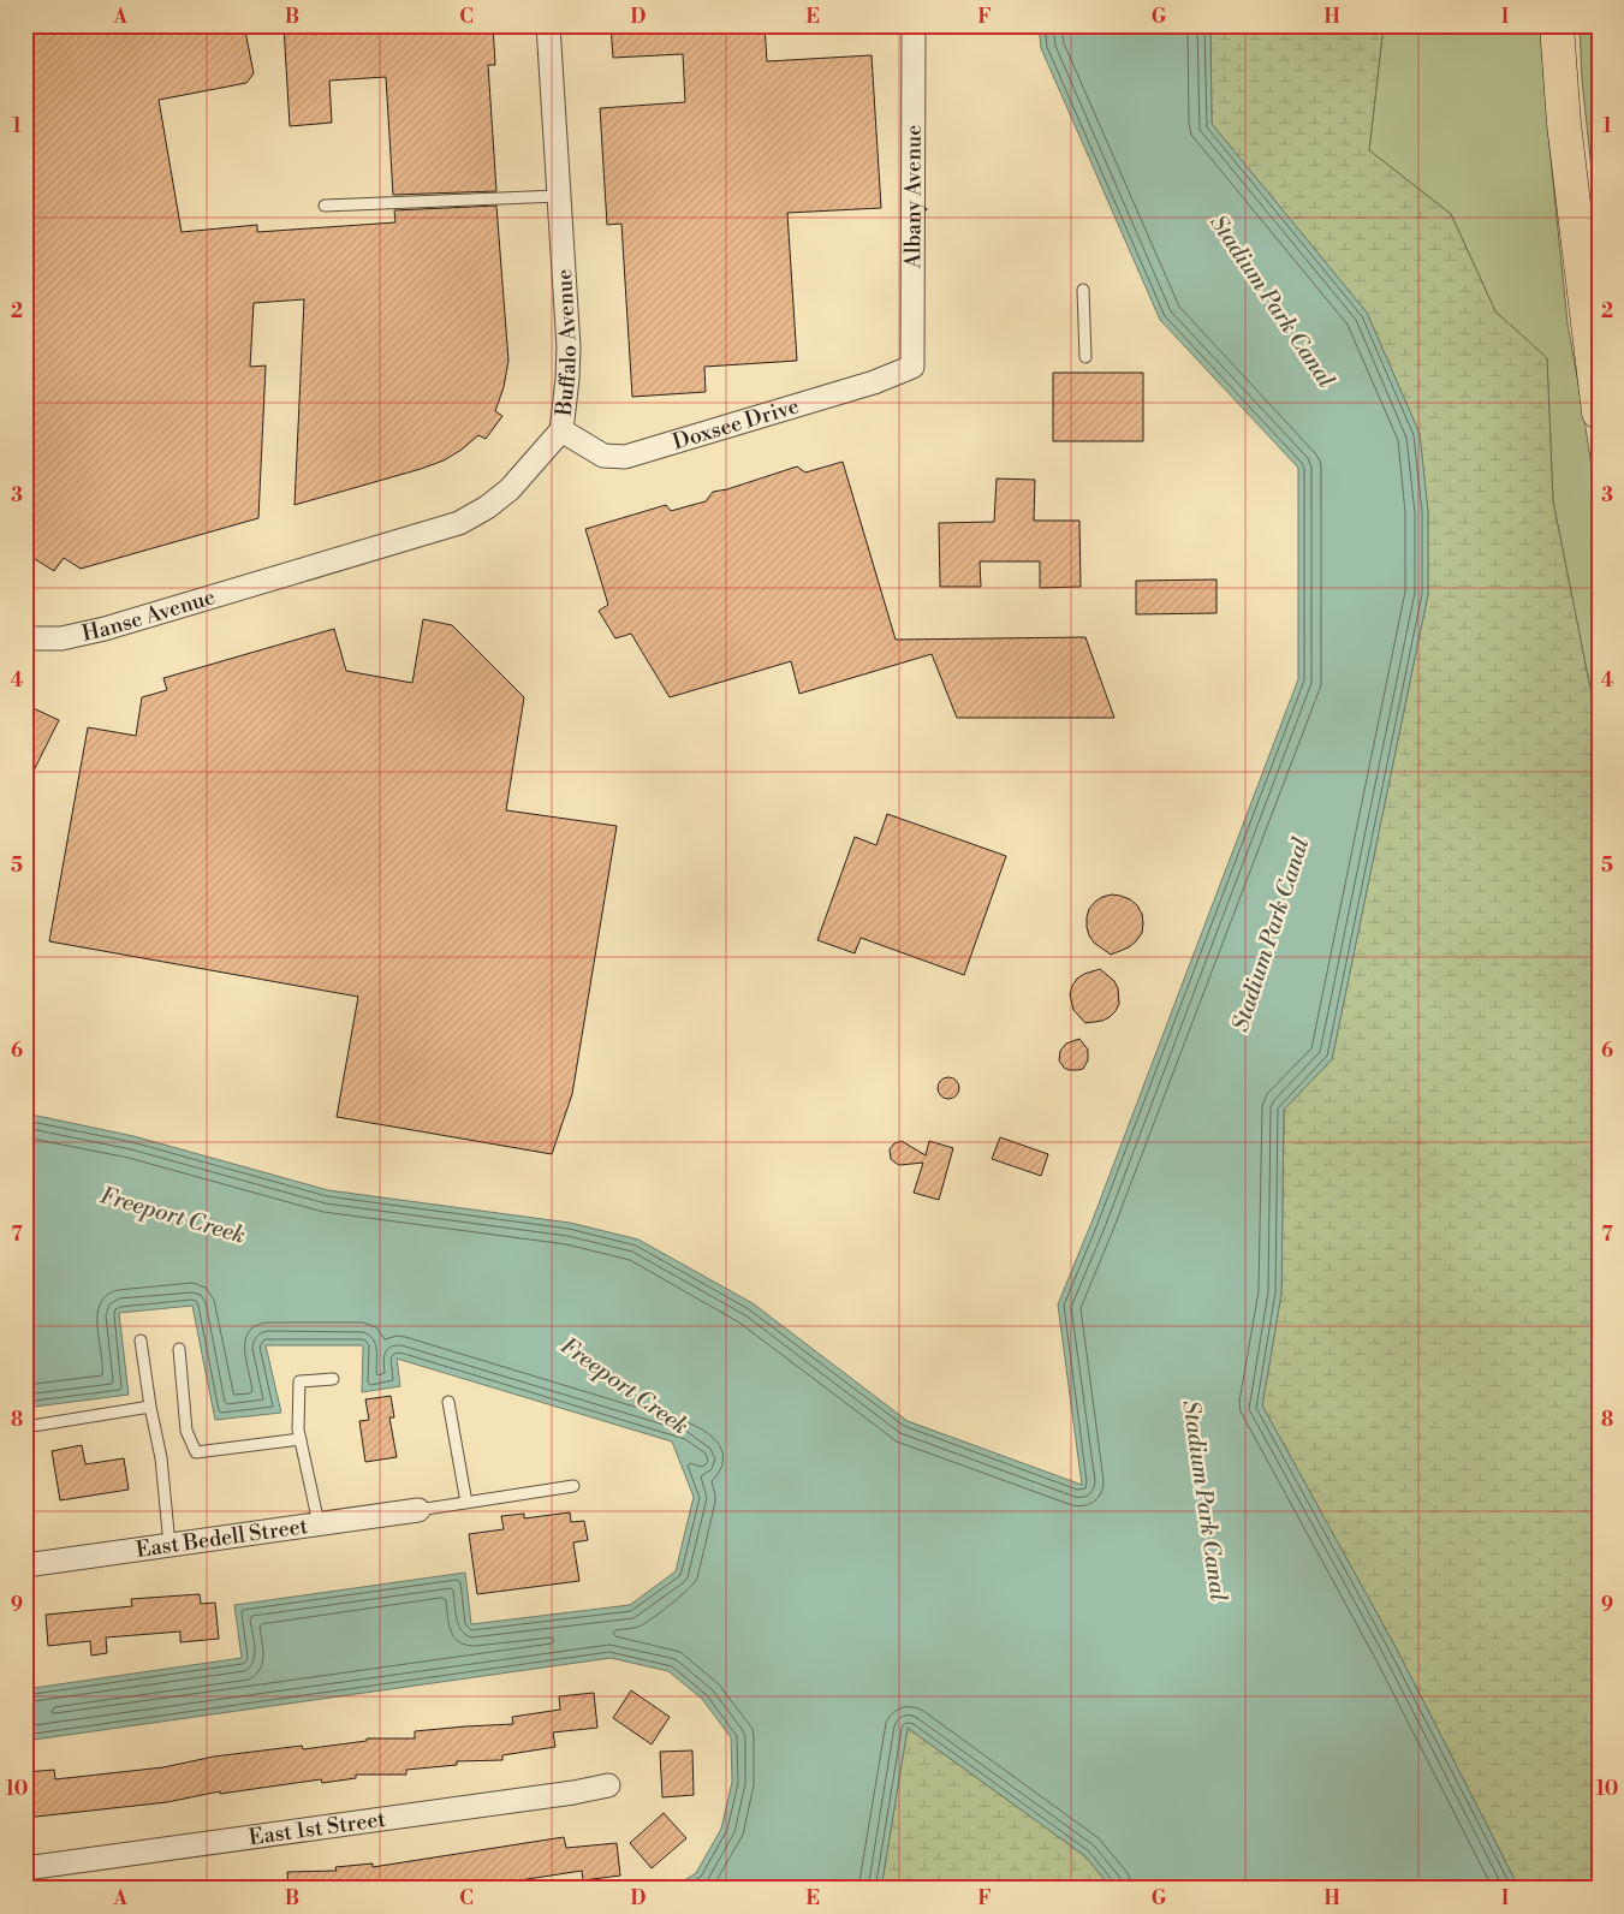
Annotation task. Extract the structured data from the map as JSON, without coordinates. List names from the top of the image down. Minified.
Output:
{"streets":{"street":["Albany Avenue","Buffalo Avenue","Doxsee Drive","Hanse Avenue","East Bedell Street","East 1st Street"]},"crossings":[["Albany Avenue","Doxsee Drive"],["Buffalo Avenue","Doxsee Drive"],["Buffalo Avenue","Hanse Avenue"]],"water":["Stadium Park Canal","Freeport Creek"],"grid":{"columns":["A","B","C","D","E","F","G","H","I"],"rows":["1","2","3","4","5","6","7","8","9","10"]}}
